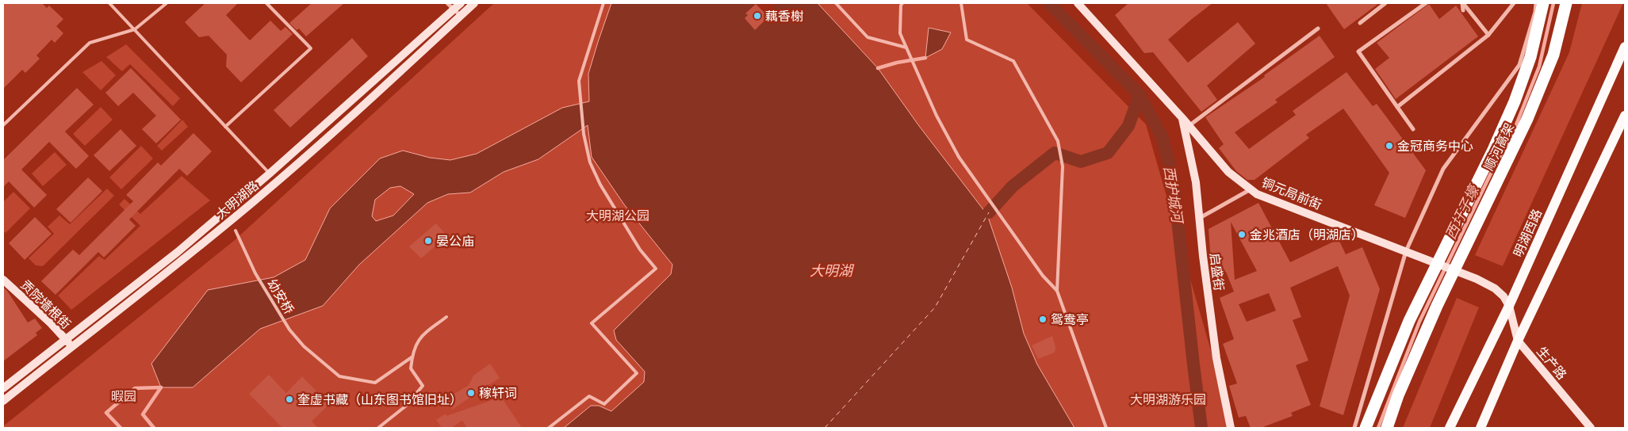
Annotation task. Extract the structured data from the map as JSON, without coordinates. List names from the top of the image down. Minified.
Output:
{"streets":{"highway":["顺河高架"],"main road":["铜元局前街","大明湖路","明湖西路","启盛街","贡院墙根街","生产路"],"lane":["幼安桥"]},"crossings":[["铜元局前街","明湖西路"],["铜元局前街","启盛街"],["铜元局前街","生产路"],["大明湖路","贡院墙根街"],["明湖西路","生产路"]],"water":["西护城河","西圩子壕","大明湖"],"parks":["大明湖公园","暇园","大明湖游乐园"],"places":["藕香榭","金冠商务中心","金兆酒店（明湖店）","晏公庙","鸳鸯亭","稼轩词","奎虚书藏（山东图书馆旧址）"]}
